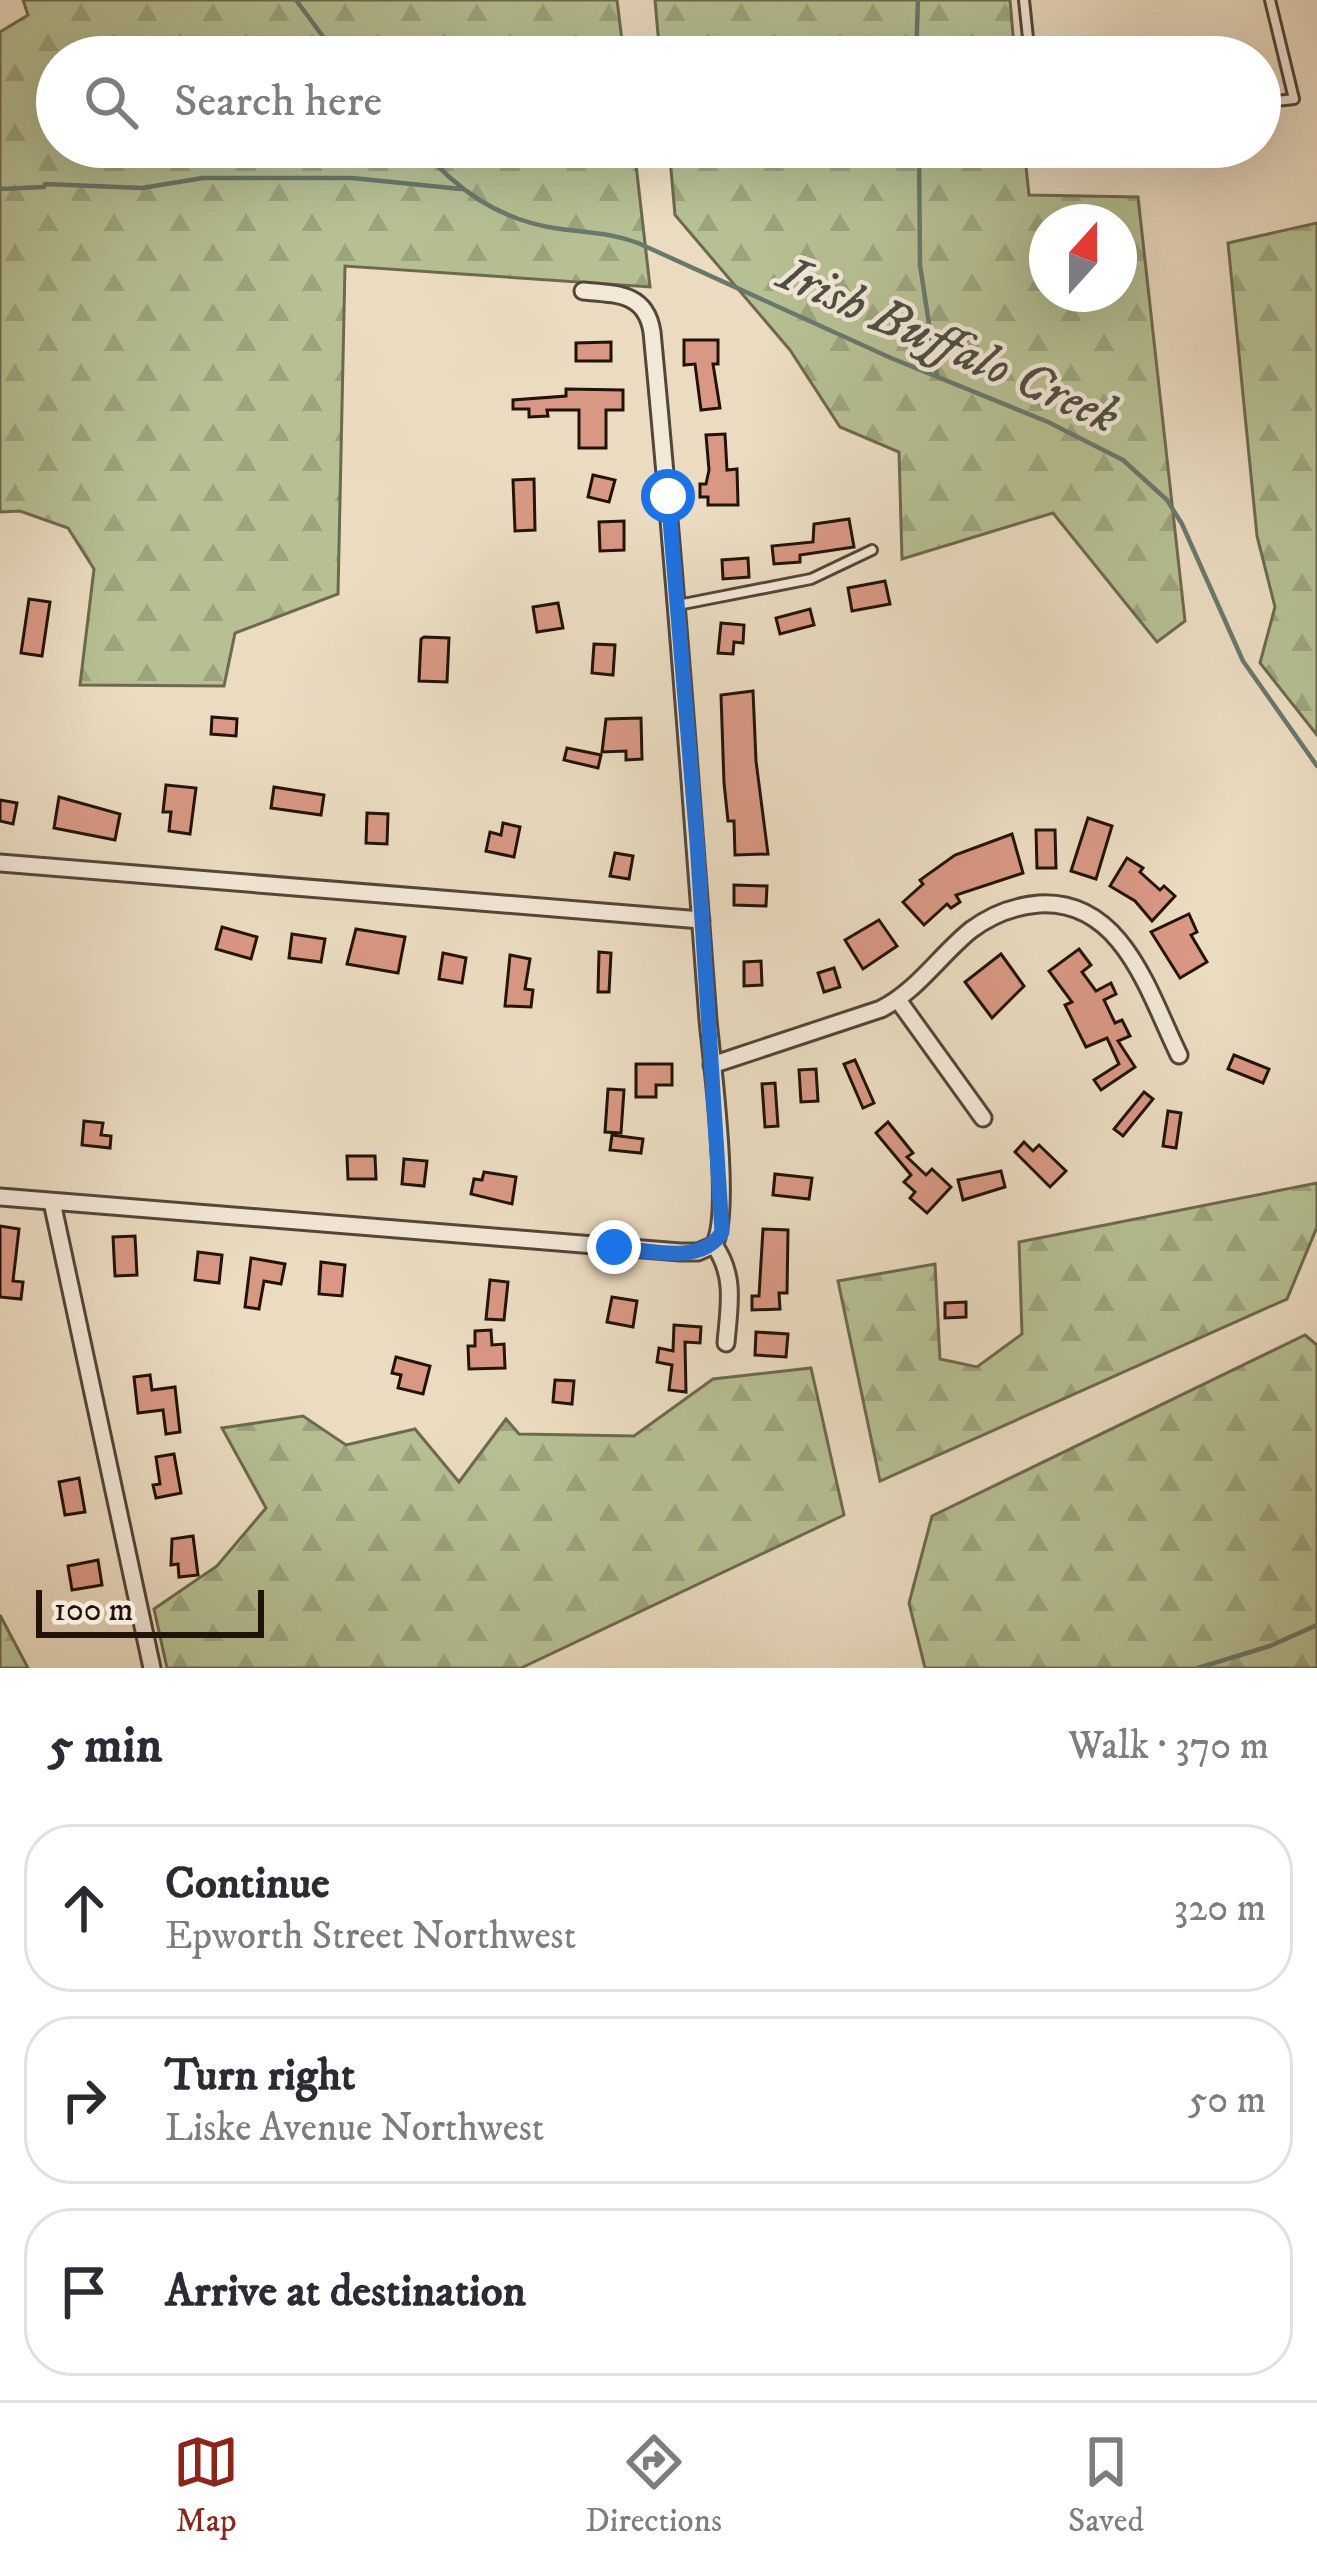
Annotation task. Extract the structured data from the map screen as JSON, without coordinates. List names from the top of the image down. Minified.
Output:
{"water":["Irish Buffalo Creek"],"scale_bar":"100 m","north":"top","page":{"search":"Search here","scale":"100 m","heading":["5 min","Walk · 370 m"],"list":[["Continue","Epworth Street Northwest","320 m"],["Turn right","Liske Avenue Northwest","50 m"],"Arrive at destination"],"nav":["Map","Directions","Saved"]}}
